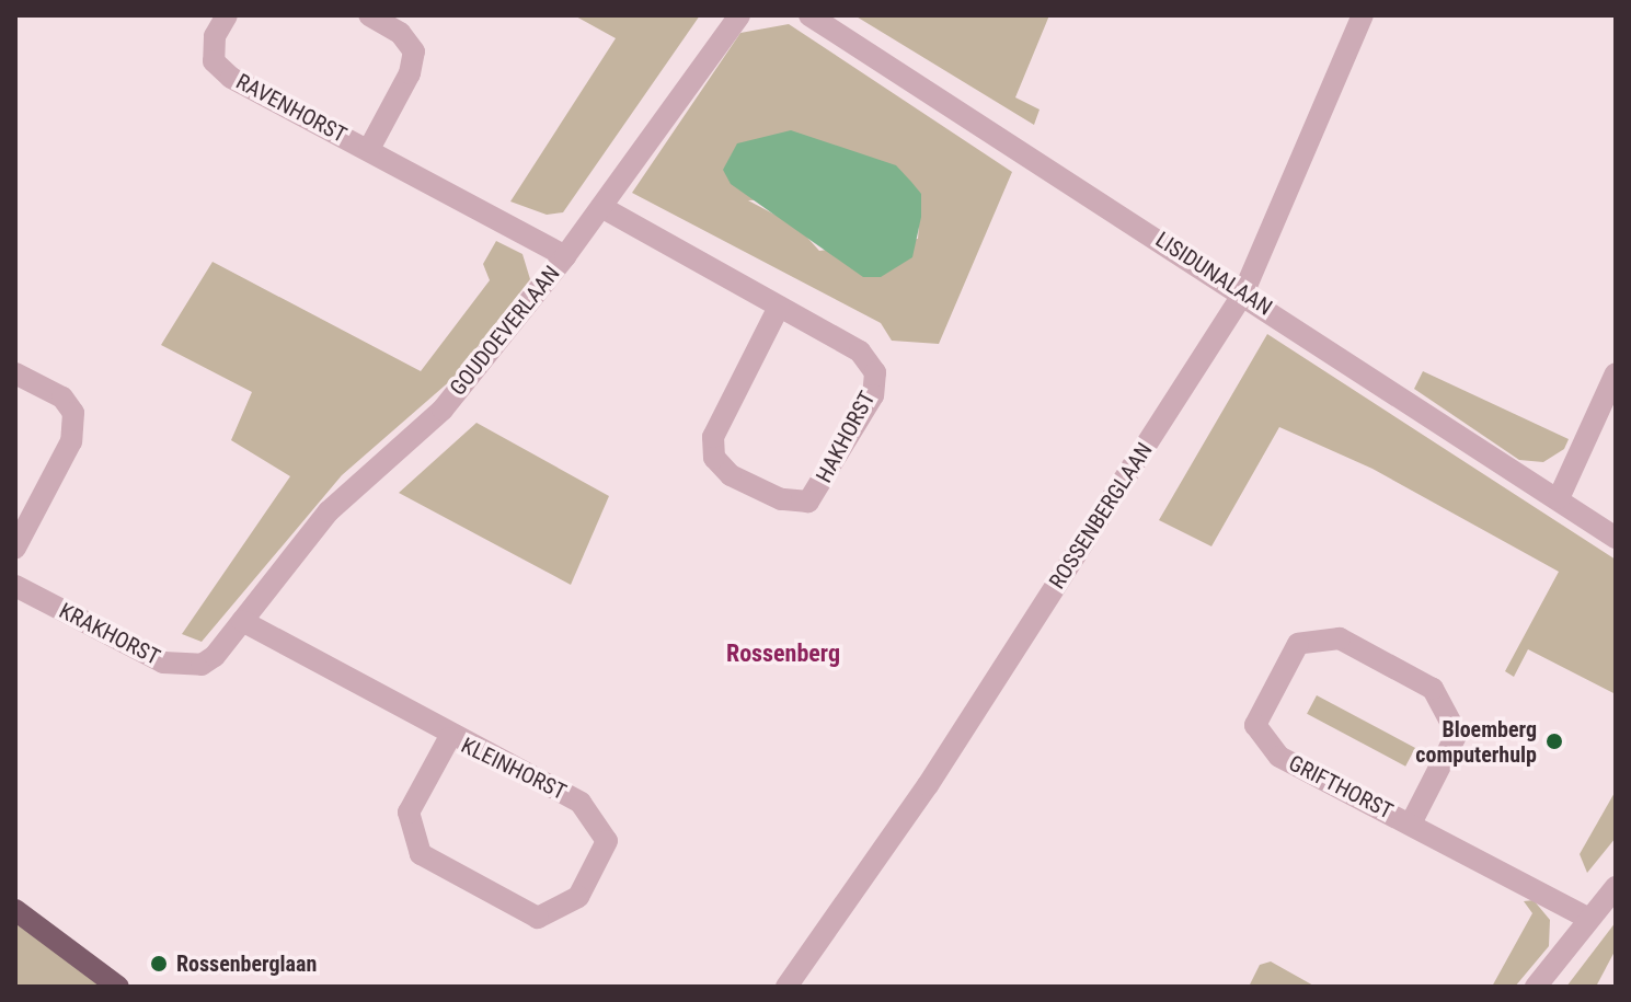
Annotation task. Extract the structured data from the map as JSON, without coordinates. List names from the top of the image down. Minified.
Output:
{"streets":{"street":["RAVENHORST","LISIDUNALAAN","GOUDOEVERLAAN","HAKHORST","ROSSENBERGLAAN","KRAKHORST","KLEINHORST","GRIFTHORST"]},"crossings":[["RAVENHORST","GOUDOEVERLAAN"],["LISIDUNALAAN","ROSSENBERGLAAN"],["GOUDOEVERLAAN","HAKHORST"],["GOUDOEVERLAAN","KRAKHORST"],["GOUDOEVERLAAN","KLEINHORST"],["KRAKHORST","KLEINHORST"]],"districts":["Rossenberg"],"places":["Bloemberg computerhulp","Rossenberglaan"]}
